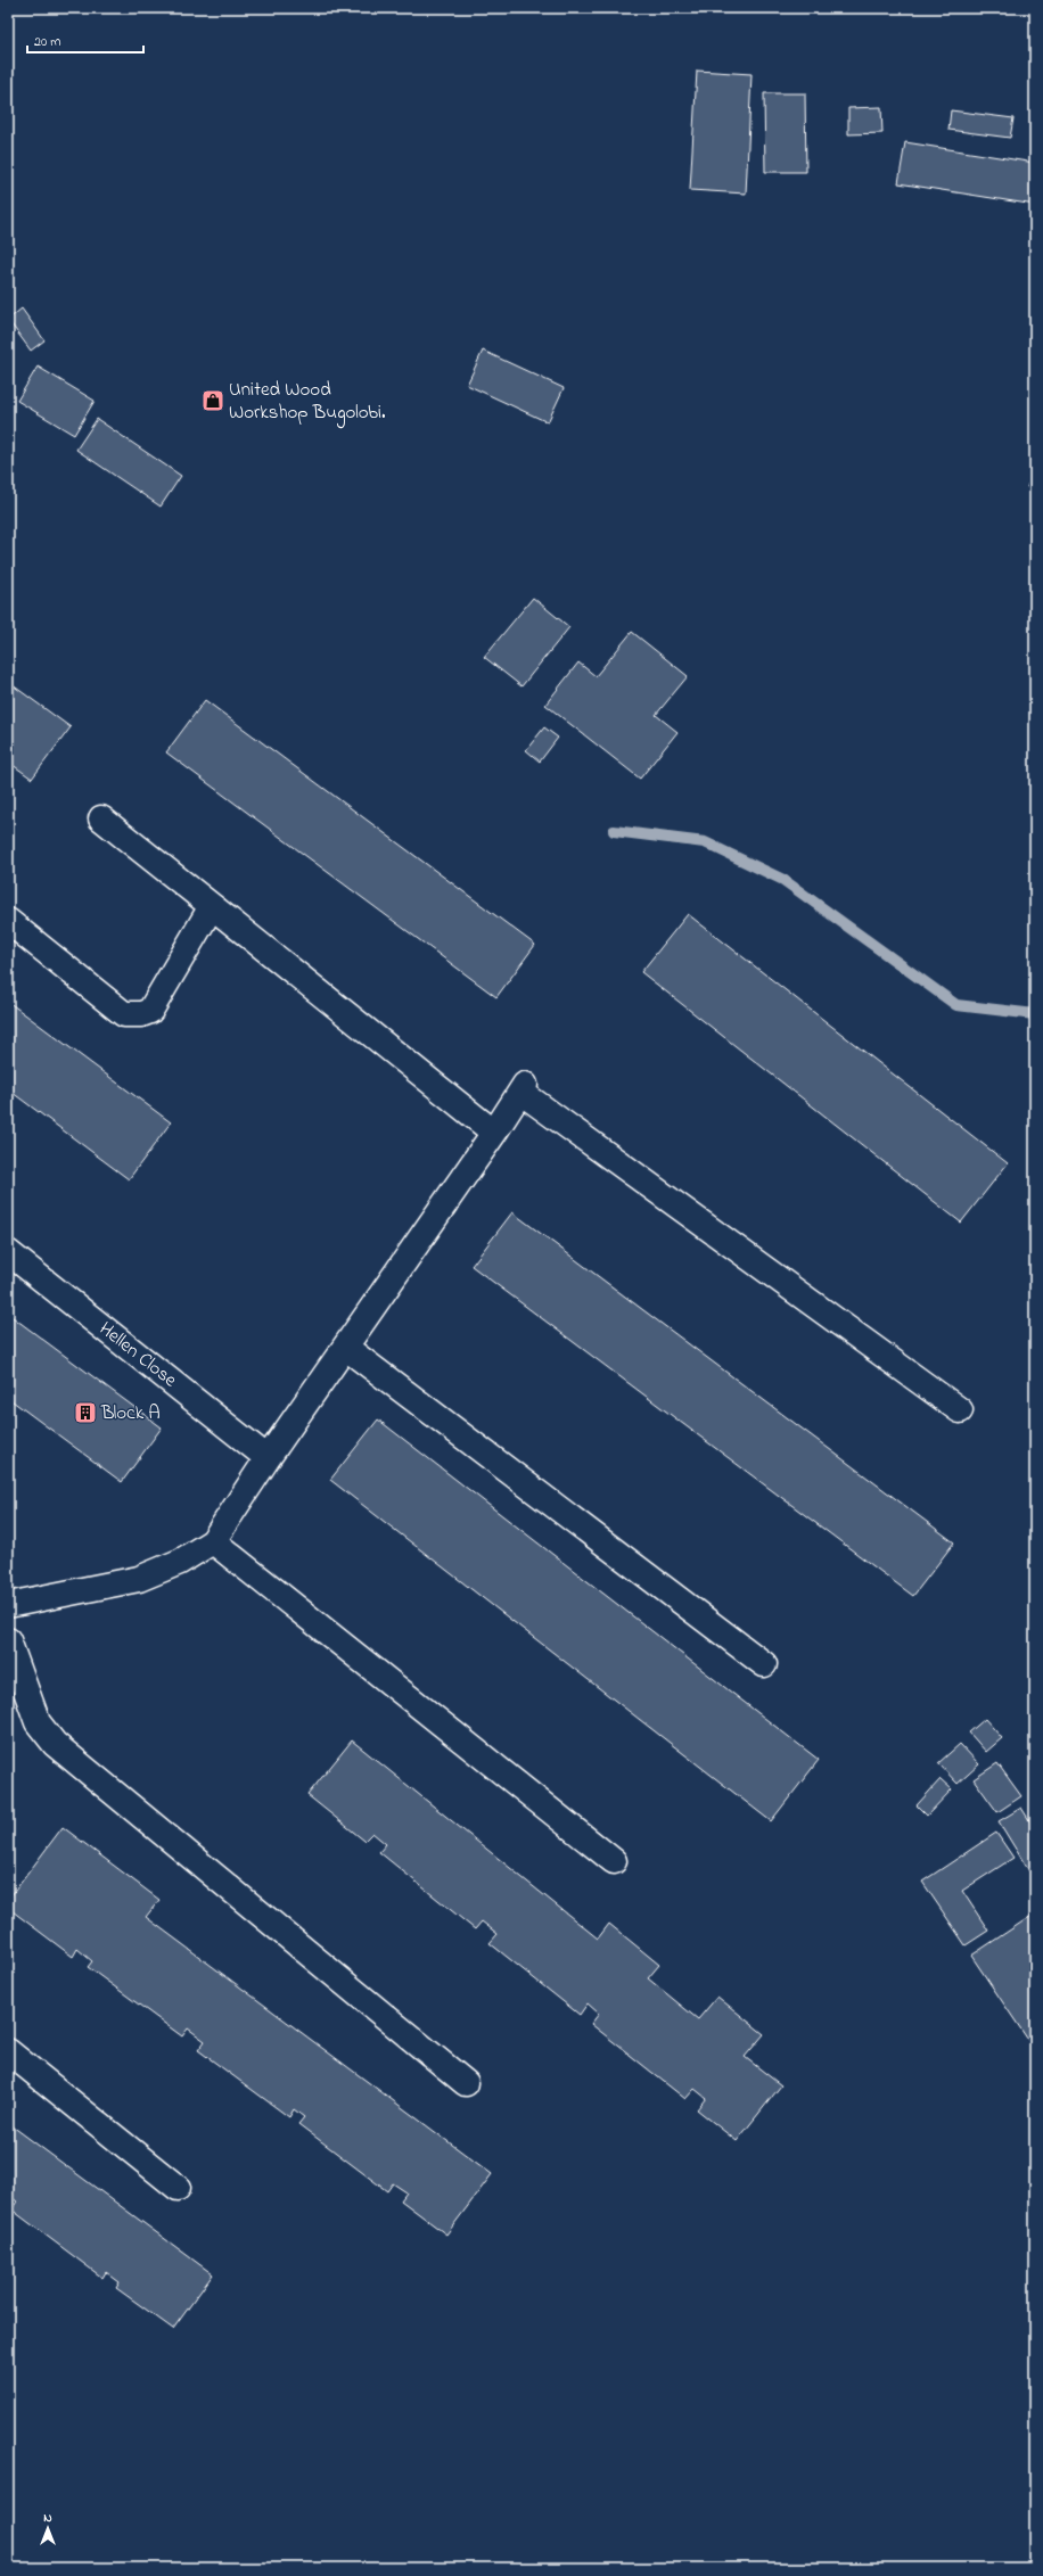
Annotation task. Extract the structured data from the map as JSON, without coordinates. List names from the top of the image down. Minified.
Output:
{"streets":{"street":["Hellen Close"]},"places":{"shop":["United Wood Workshop Bugolobi."],"building":["Block A"]},"scale_bar":"20 m","north":"top"}
